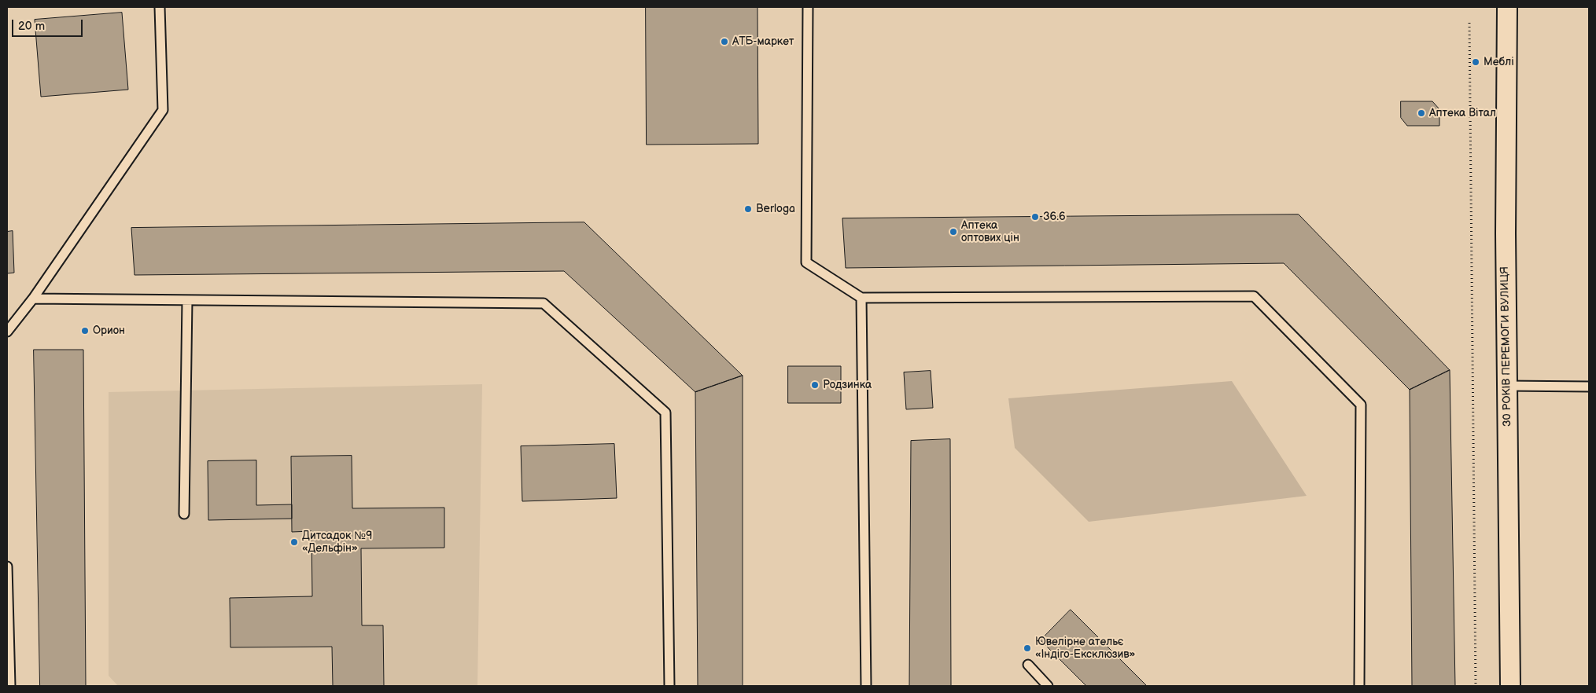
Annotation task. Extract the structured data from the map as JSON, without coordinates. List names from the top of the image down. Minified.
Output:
{"streets":{"street":["30 РОКІВ ПЕРЕМОГИ ВУЛИЦЯ"]},"places":["АТБ-маркет","Меблі","Аптека Вітал","Berloga","36.6","Аптека оптових цін","Орион","Родзинка","Дитсадок №9 «Дельфiн»","Ювелірне ательє «Індіго-Ексклюзив»"],"scale_bar":"20 m"}
